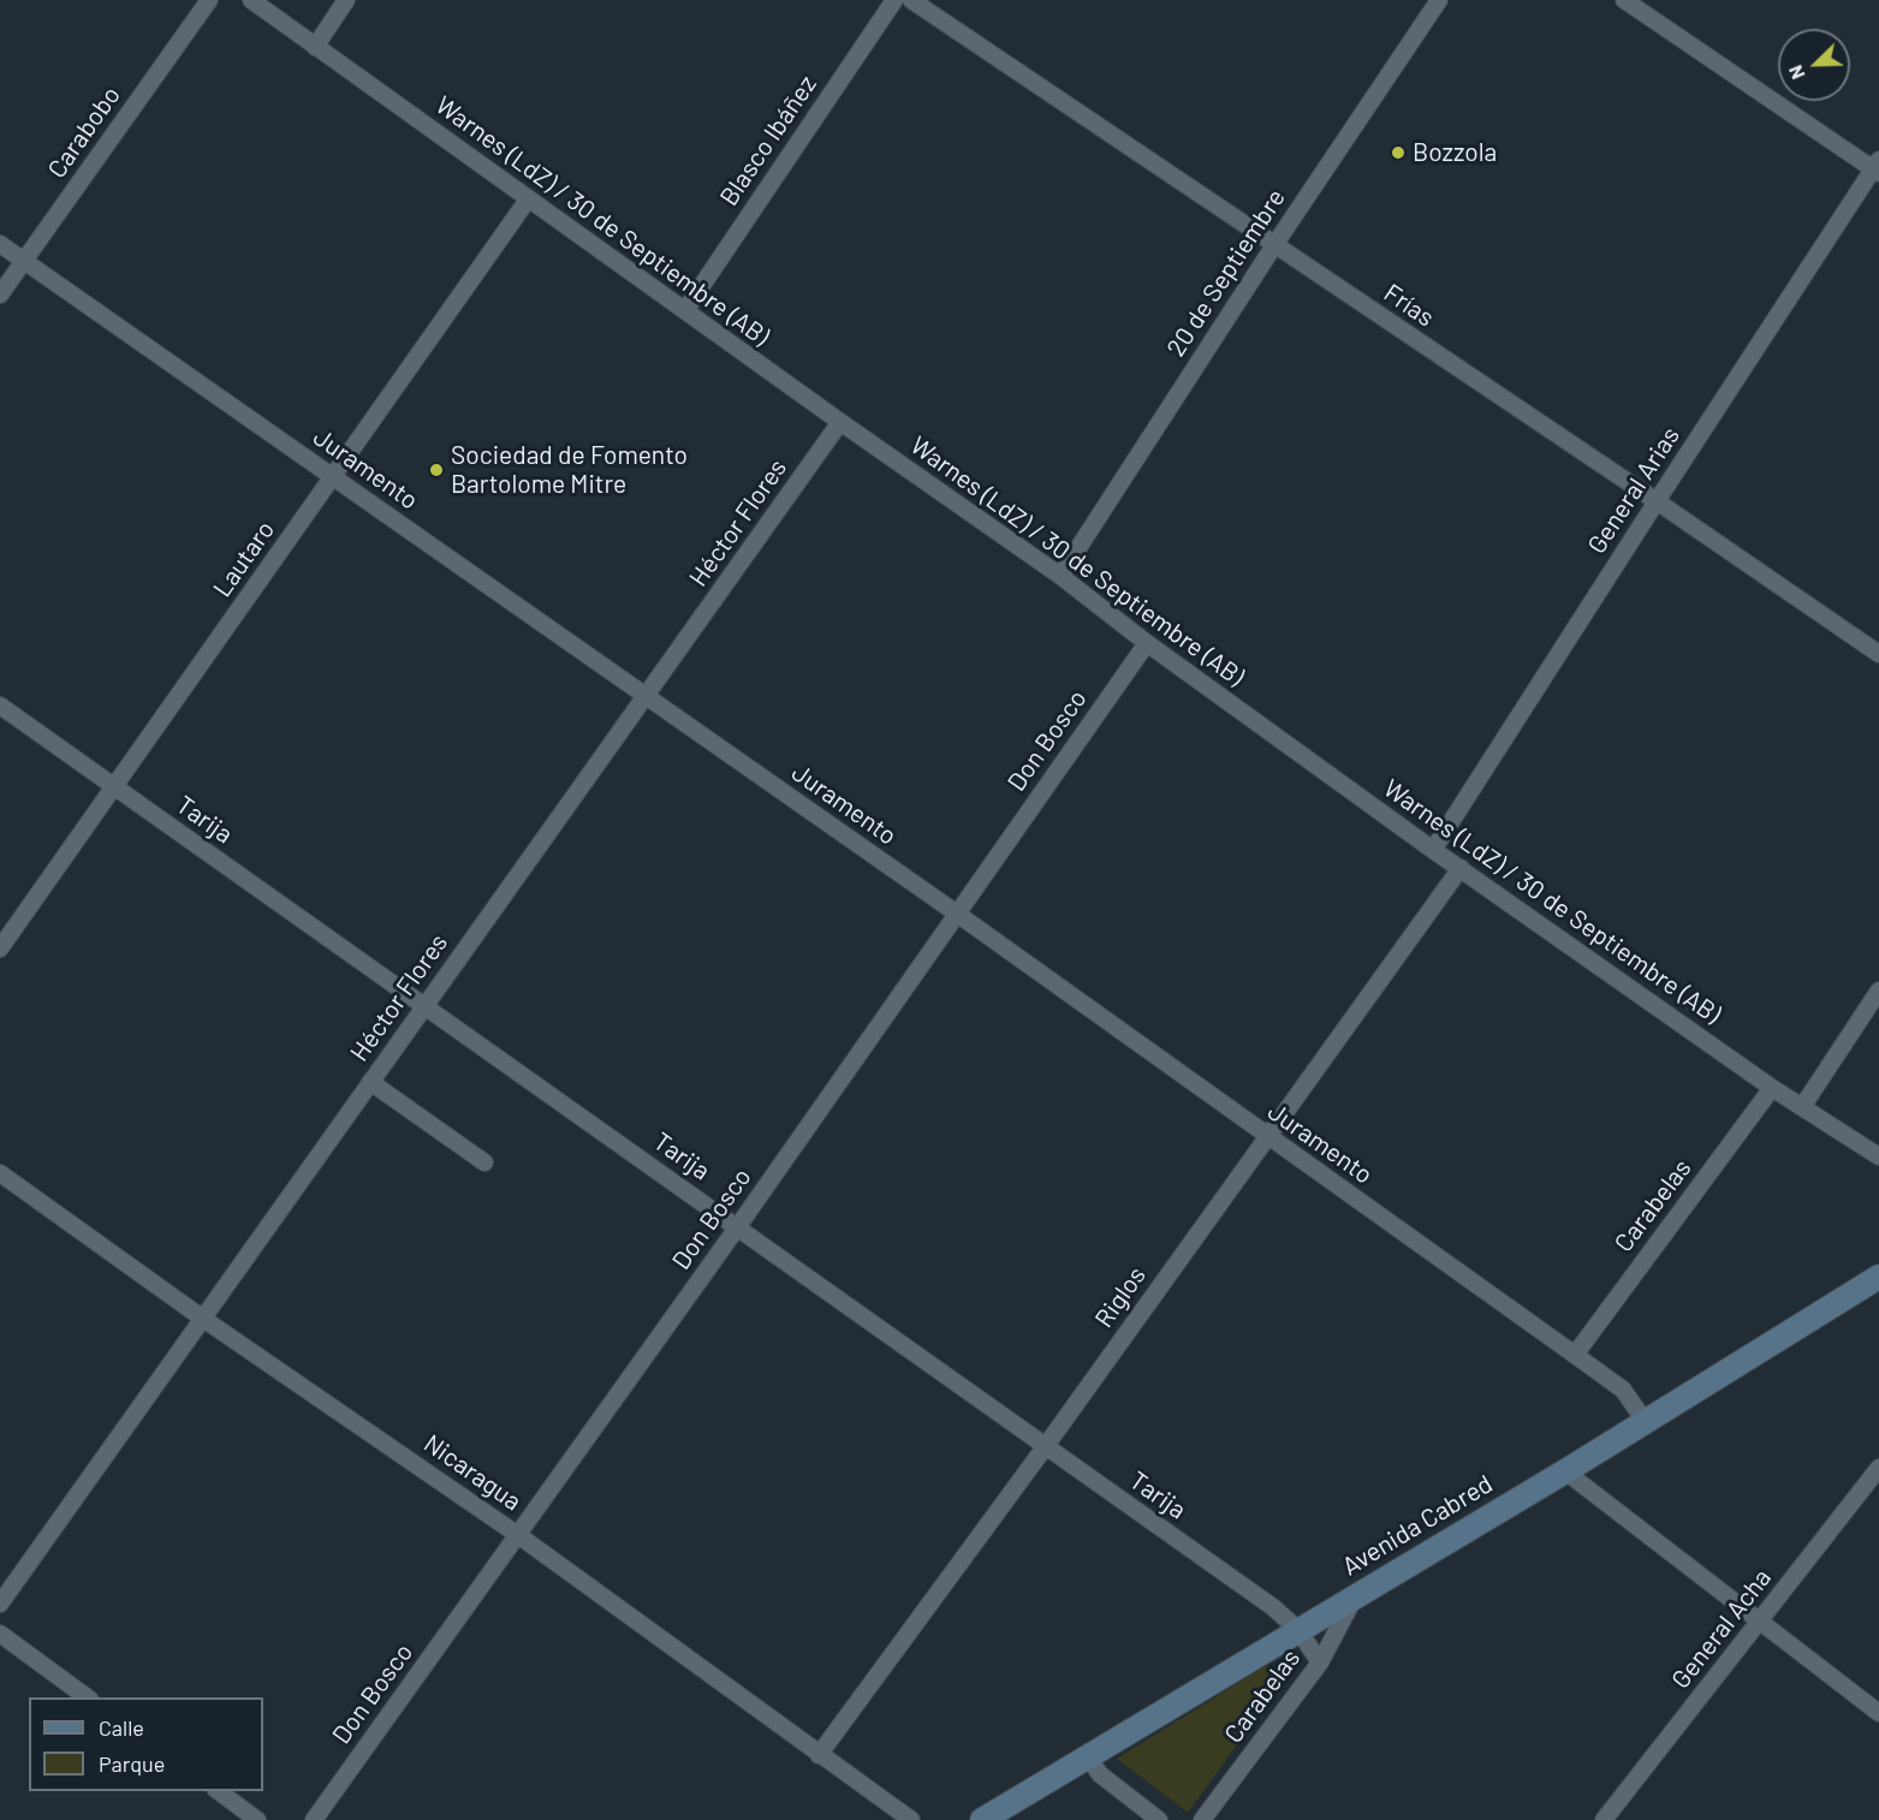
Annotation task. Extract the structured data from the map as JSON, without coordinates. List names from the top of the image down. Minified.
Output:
{"streets":{"street":["Carabobo","Blasco Ibáñez","Warnes (LdZ) / 30 de Septiembre (AB)","20 de Septiembre","Frías","Juramento","General Arias","Héctor Flores","Lautaro","Don Bosco","Tarija","Carabelas","Riglos","Nicaragua","Avenida Cabred","General Acha"]},"crossings":[["Carabobo","Juramento"],["Blasco Ibáñez","Warnes (LdZ) / 30 de Septiembre (AB)"],["Warnes (LdZ) / 30 de Septiembre (AB)","20 de Septiembre"],["Warnes (LdZ) / 30 de Septiembre (AB)","General Arias"],["Warnes (LdZ) / 30 de Septiembre (AB)","Héctor Flores"],["Warnes (LdZ) / 30 de Septiembre (AB)","Lautaro"],["Warnes (LdZ) / 30 de Septiembre (AB)","Don Bosco"],["Warnes (LdZ) / 30 de Septiembre (AB)","Carabelas"],["Warnes (LdZ) / 30 de Septiembre (AB)","Riglos"],["20 de Septiembre","Frías"],["Frías","General Arias"],["Juramento","Héctor Flores"],["Juramento","Lautaro"],["Juramento","Don Bosco"],["Juramento","Carabelas"],["Juramento","Riglos"],["Juramento","Avenida Cabred"],["Héctor Flores","Tarija"],["Héctor Flores","Nicaragua"],["Lautaro","Tarija"],["Don Bosco","Tarija"],["Don Bosco","Nicaragua"],["Tarija","Carabelas"],["Tarija","Riglos"],["Tarija","Avenida Cabred"],["Carabelas","Avenida Cabred"],["Riglos","Nicaragua"]],"places":["Bozzola","Sociedad de Fomento Bartolome Mitre"],"legend":["Calle","Parque"],"north":"bottom left"}
